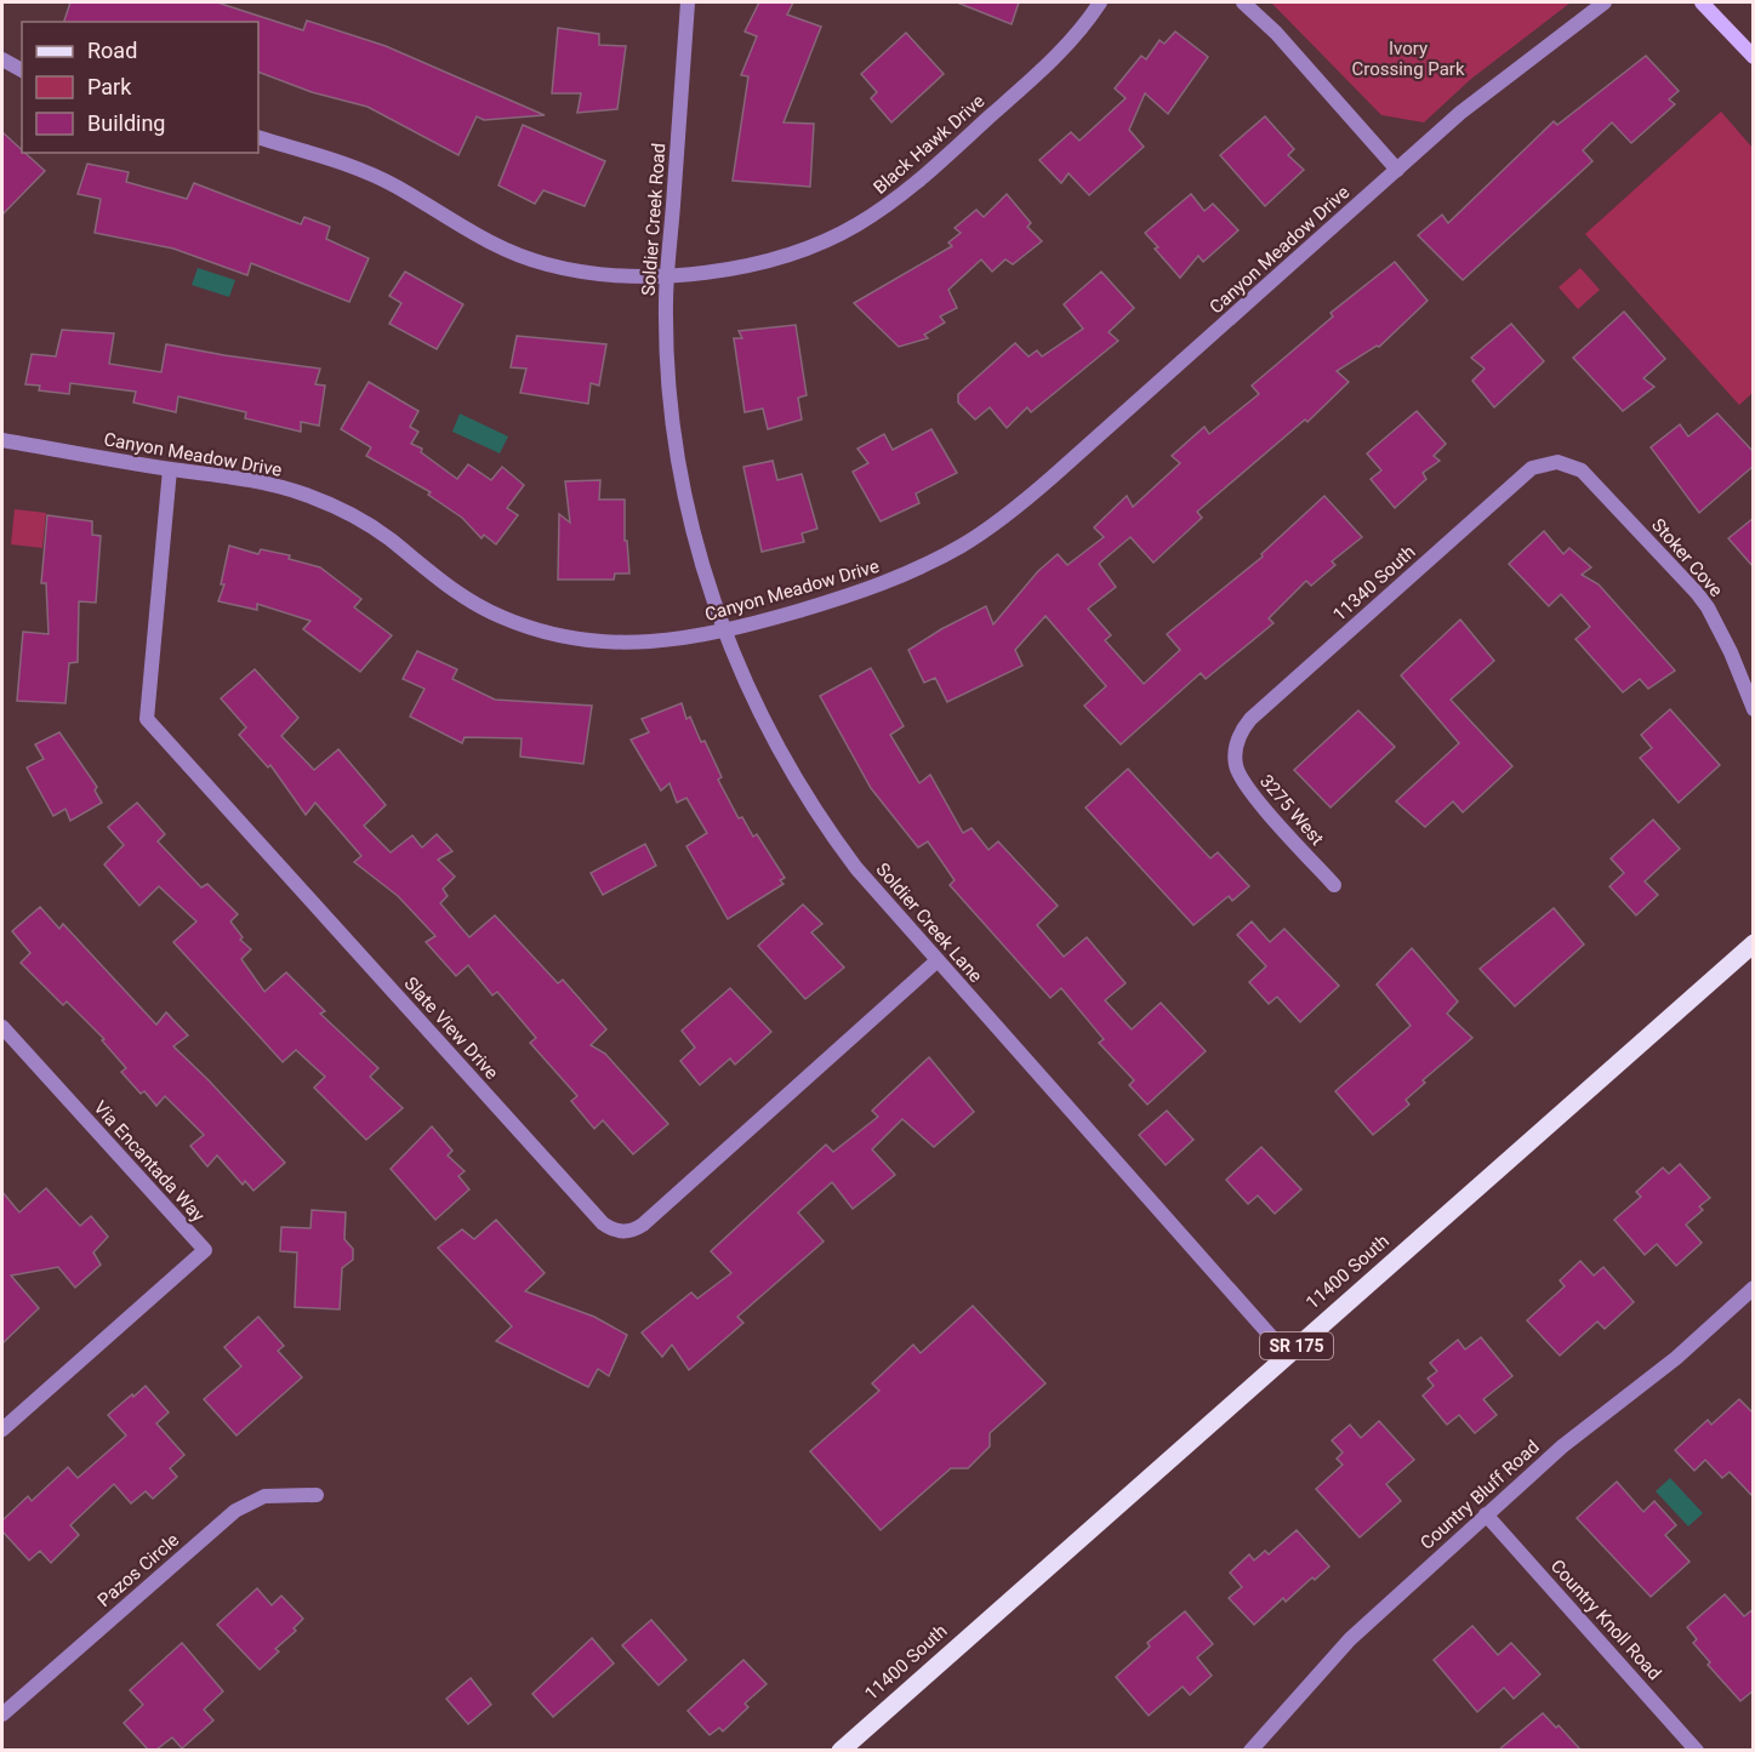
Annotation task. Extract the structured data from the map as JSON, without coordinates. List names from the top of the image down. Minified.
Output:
{"streets":{"main road":["11400 South","SR 175"],"street":["Black Hawk Drive","Soldier Creek Road","Canyon Meadow Drive","Stoker Cove","11340 South","3275 West","Soldier Creek Lane","Slate View Drive","Via Encantada Way","Country Bluff Road","Pazos Circle","Country Knoll Road"]},"crossings":[["Black Hawk Drive","Soldier Creek Road"],["Soldier Creek Road","Soldier Creek Lane"],["Canyon Meadow Drive","Soldier Creek Lane"],["Canyon Meadow Drive","Slate View Drive"],["Stoker Cove","11340 South"],["11340 South","3275 West"],["Soldier Creek Lane","Slate View Drive"],["Soldier Creek Lane","11400 South"],["Country Bluff Road","Country Knoll Road"]],"parks":["Ivory Crossing Park"],"legend":["Road","Park","Building"]}
